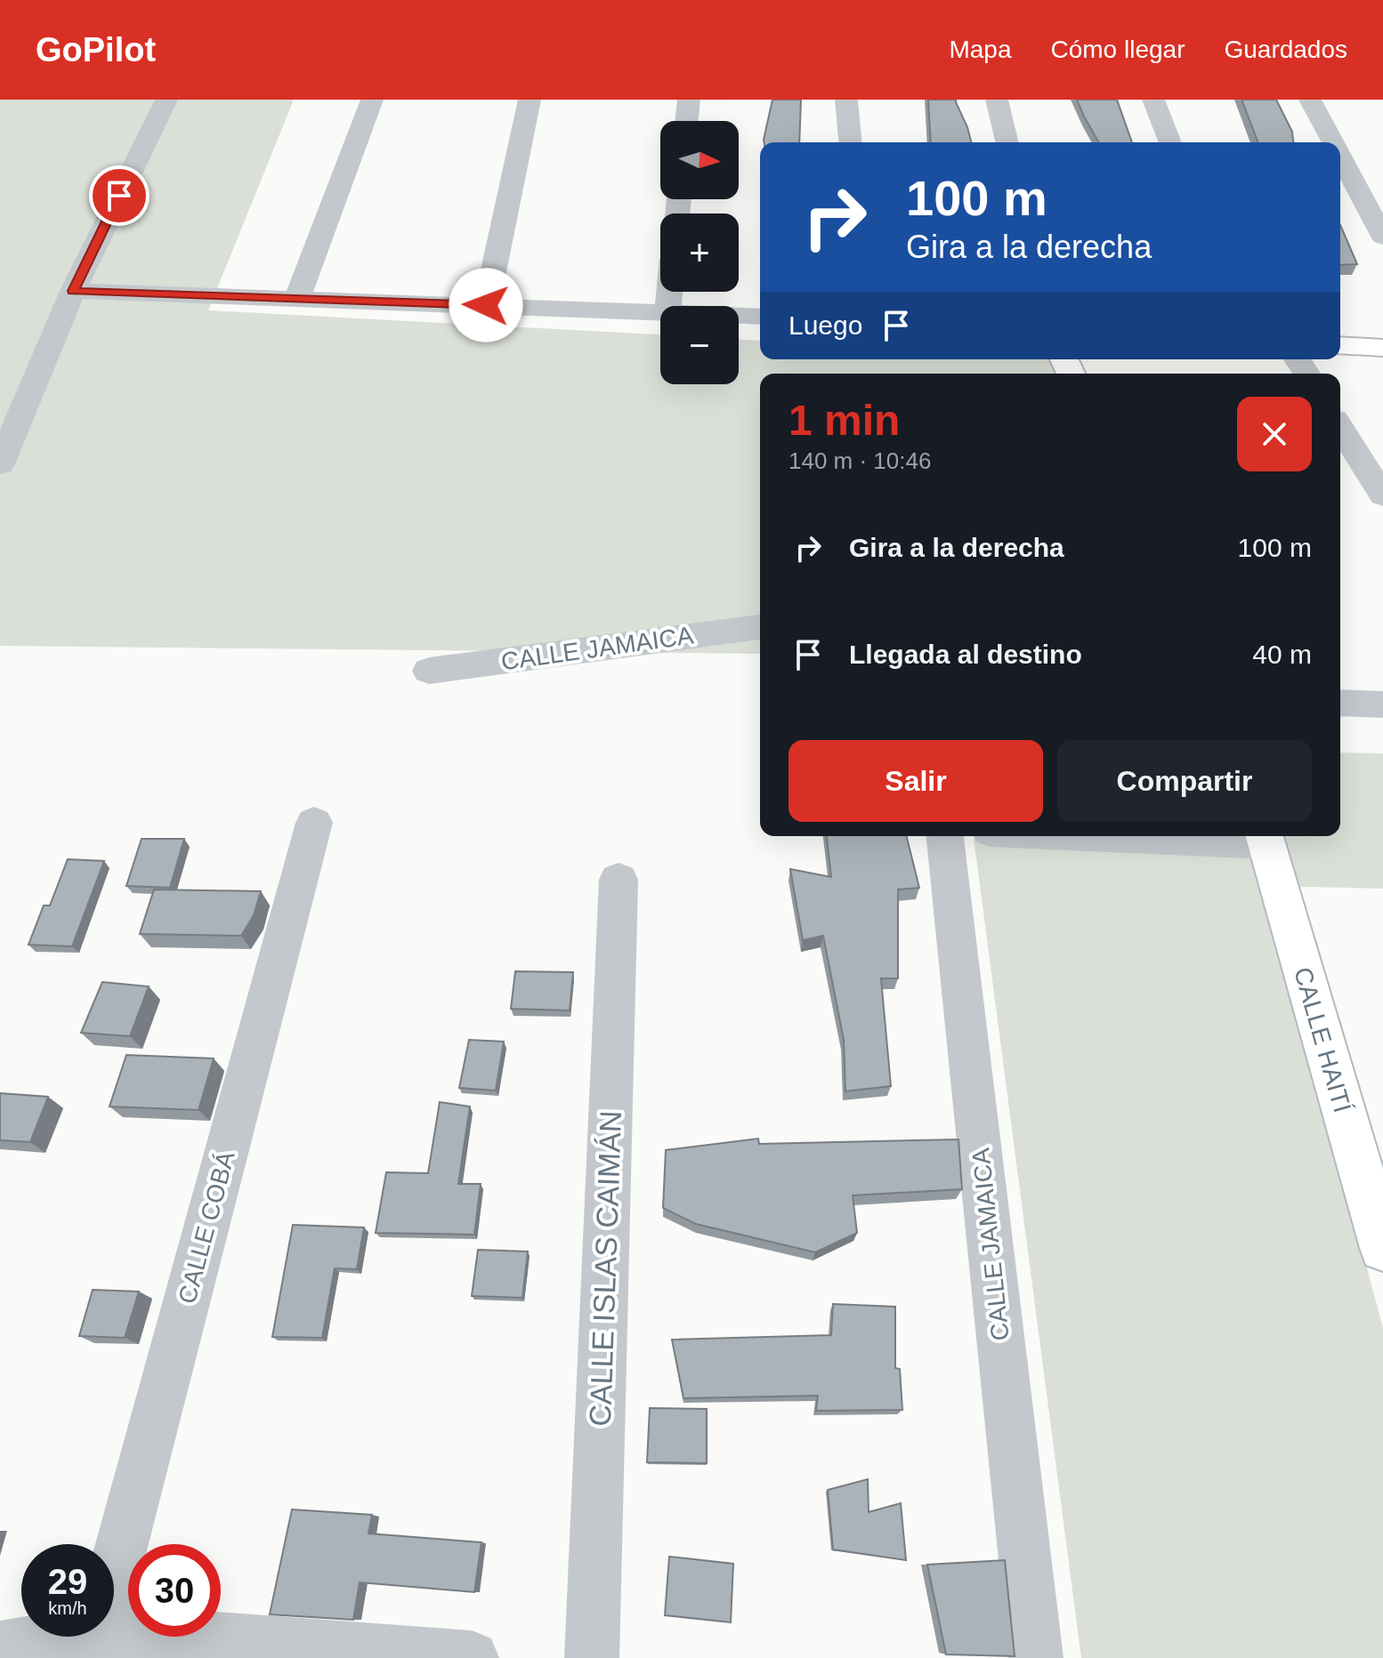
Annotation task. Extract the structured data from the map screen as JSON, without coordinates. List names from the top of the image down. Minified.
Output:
{"streets":{"street":["CALLE JAMAICA","CALLE HAITÍ","CALLE COBÁ","CALLE ISLAS CAIMÁN"]},"north":"right","page":{"header":"GoPilot","nav":["Mapa","Cómo llegar","Guardados"],"map_buttons":["+","−"],"turn":["100 m","Gira a la derecha"],"then":"Luego","heading":["1 min","140 m · 10:46"],"list":[{"name":"Gira a la derecha","value":"100 m"},{"name":"Llegada al destino","value":"40 m"}],"buttons":["Salir","Compartir"],"speed":"29 km/h","limit":"30"}}
